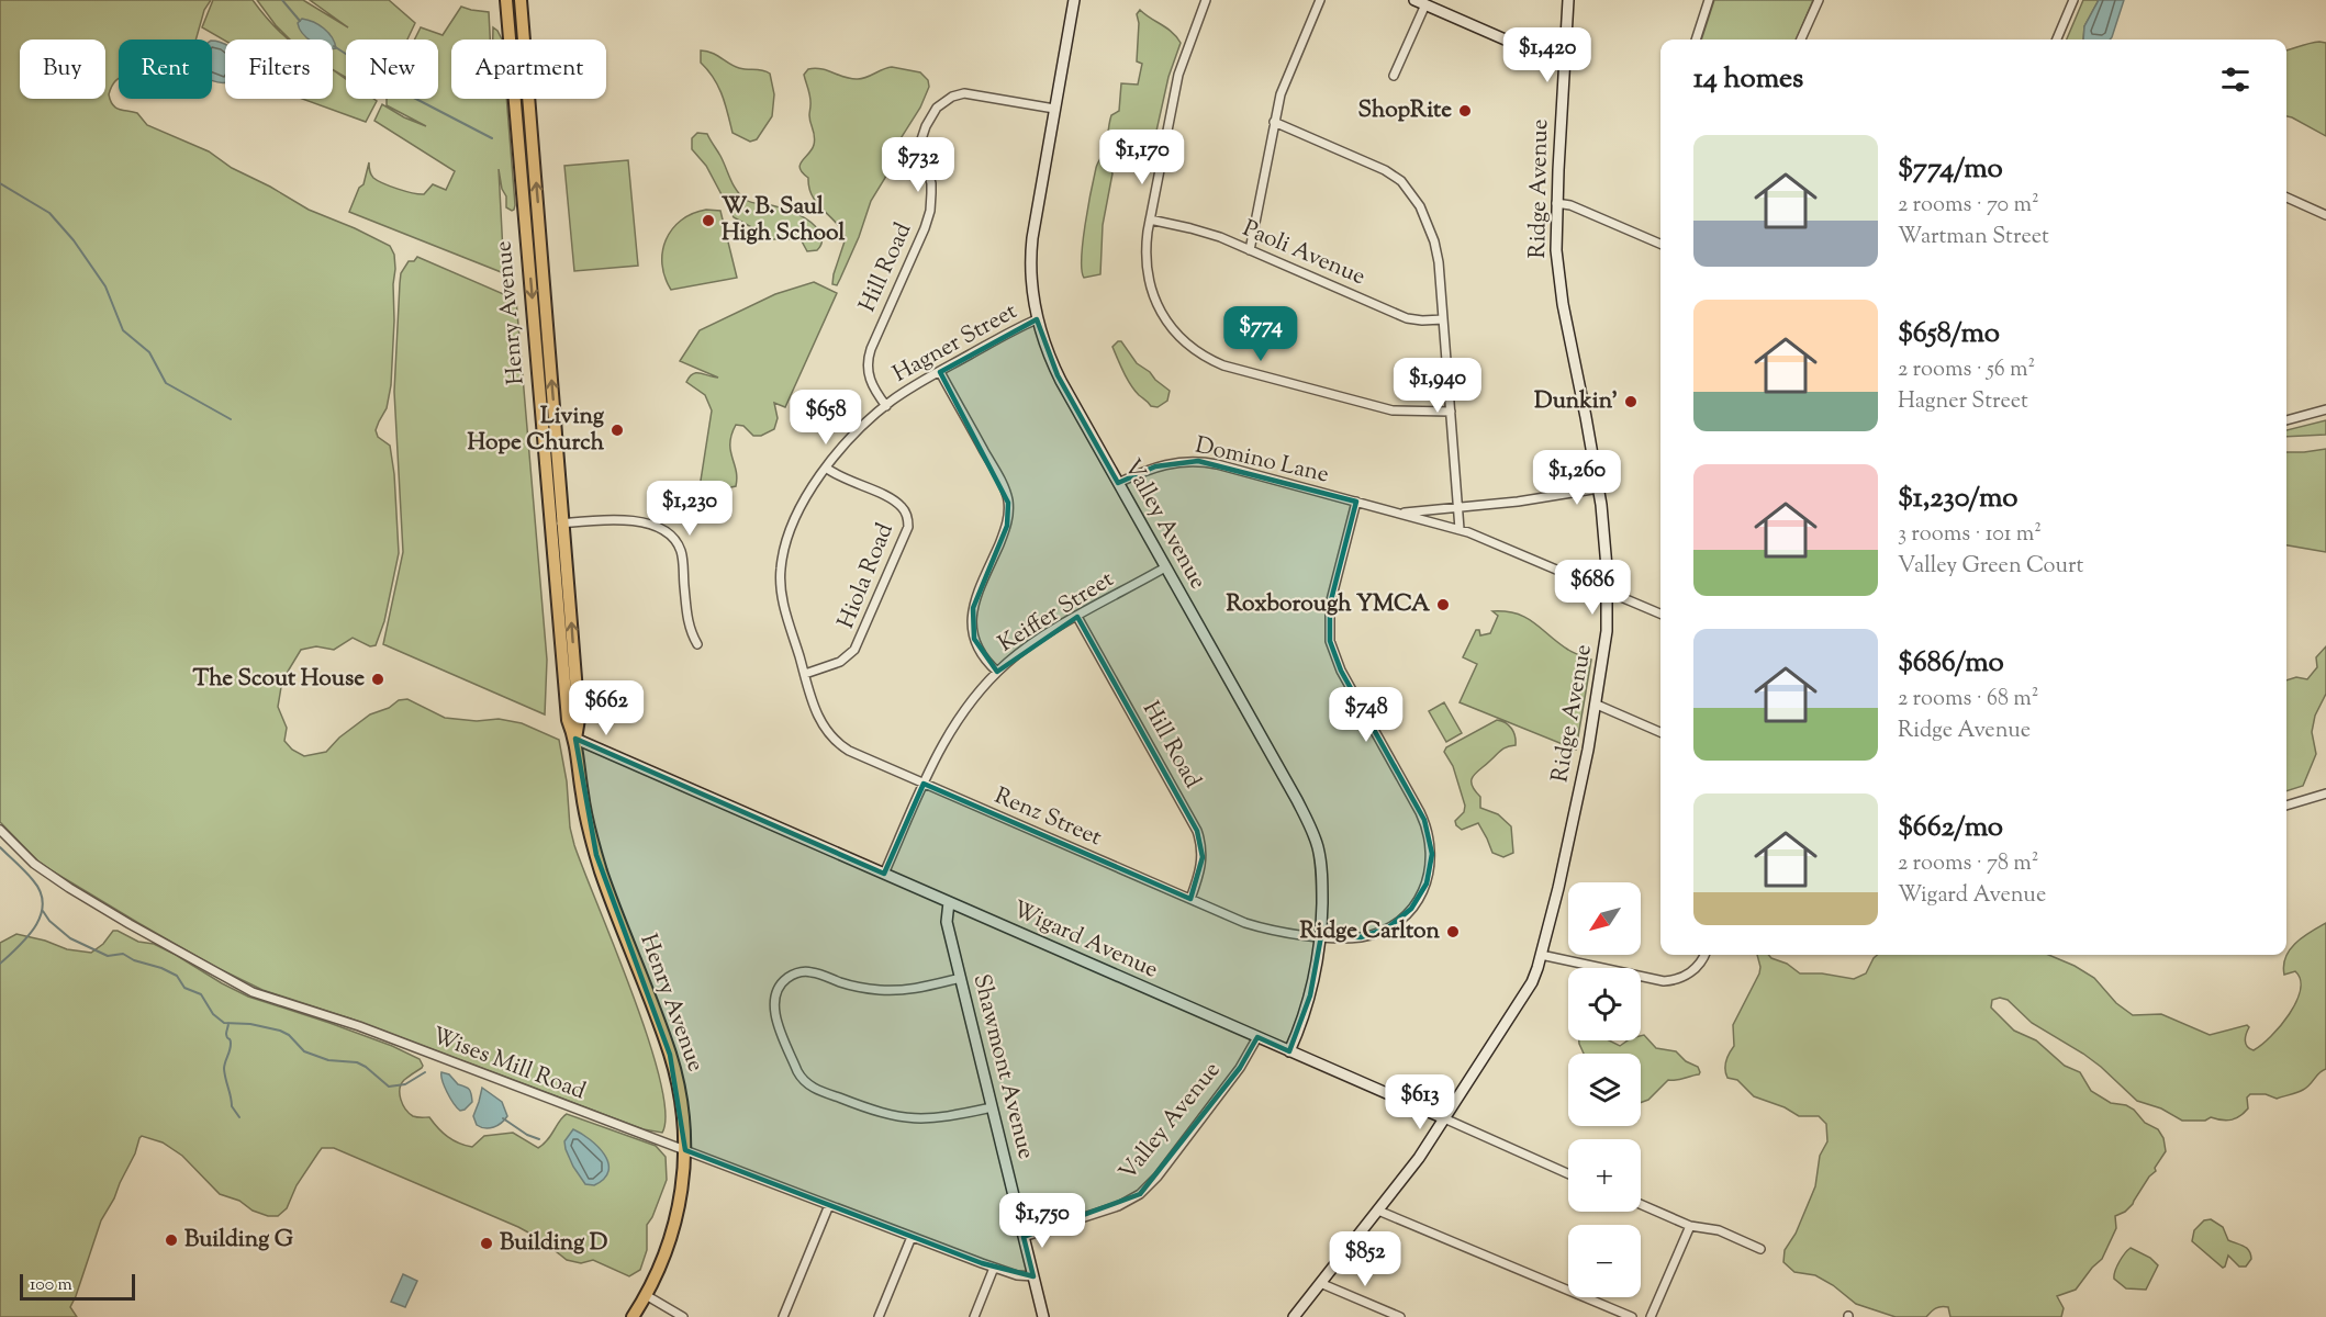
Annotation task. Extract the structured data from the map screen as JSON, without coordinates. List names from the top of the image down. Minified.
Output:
{"streets":{"main road":["Henry Avenue"],"street":["Ridge Avenue","Paoli Avenue","Hill Road","Hagner Street","Domino Lane","Valley Avenue","Hiola Road","Keiffer Street","Renz Street","Wigard Avenue","Wises Mill Road","Shawmont Avenue"]},"crossings":[["Ridge Avenue","Domino Lane"],["Ridge Avenue","Wigard Avenue"],["Hill Road","Hagner Street"],["Hill Road","Valley Avenue"],["Hill Road","Keiffer Street"],["Hill Road","Renz Street"],["Henry Avenue","Wigard Avenue"],["Henry Avenue","Wises Mill Road"],["Hagner Street","Valley Avenue"],["Hagner Street","Hiola Road"],["Hagner Street","Renz Street"],["Domino Lane","Valley Avenue"],["Domino Lane","Renz Street"],["Valley Avenue","Keiffer Street"],["Valley Avenue","Renz Street"],["Valley Avenue","Wigard Avenue"],["Valley Avenue","Shawmont Avenue"],["Hiola Road","Renz Street"],["Keiffer Street","Renz Street"],["Keiffer Street","Wigard Avenue"],["Wigard Avenue","Shawmont Avenue"],["Wises Mill Road","Shawmont Avenue"]],"places":["ShopRite","W. B. Saul High School","Dunkin'","Living Hope Church","Roxborough YMCA","The Scout House","Ridge Carlton","Building G","Building D"],"scale_bar":"100 m","north":"bottom left","page":{"price":["$1,420","$1,170","$732","$774","$1,940","$658","$1,260","$1,230","$686","$662","$748","$613","$1,750","$852"],"chip":["Buy","Rent","Filters","New","Apartment"],"heading":"14 homes","list":[{"name":"$774/mo","note":"2 rooms · 70 m² · Wartman Street"},{"name":"$658/mo","note":"2 rooms · 56 m² · Hagner Street"},{"name":"$1,230/mo","note":"3 rooms · 101 m² · Valley Green Court"},{"name":"$686/mo","note":"2 rooms · 68 m² · Ridge Avenue"},{"name":"$662/mo","note":"2 rooms · 78 m² · Wigard Avenue"}],"map_buttons":["+","−"],"scale":"100 m"}}
